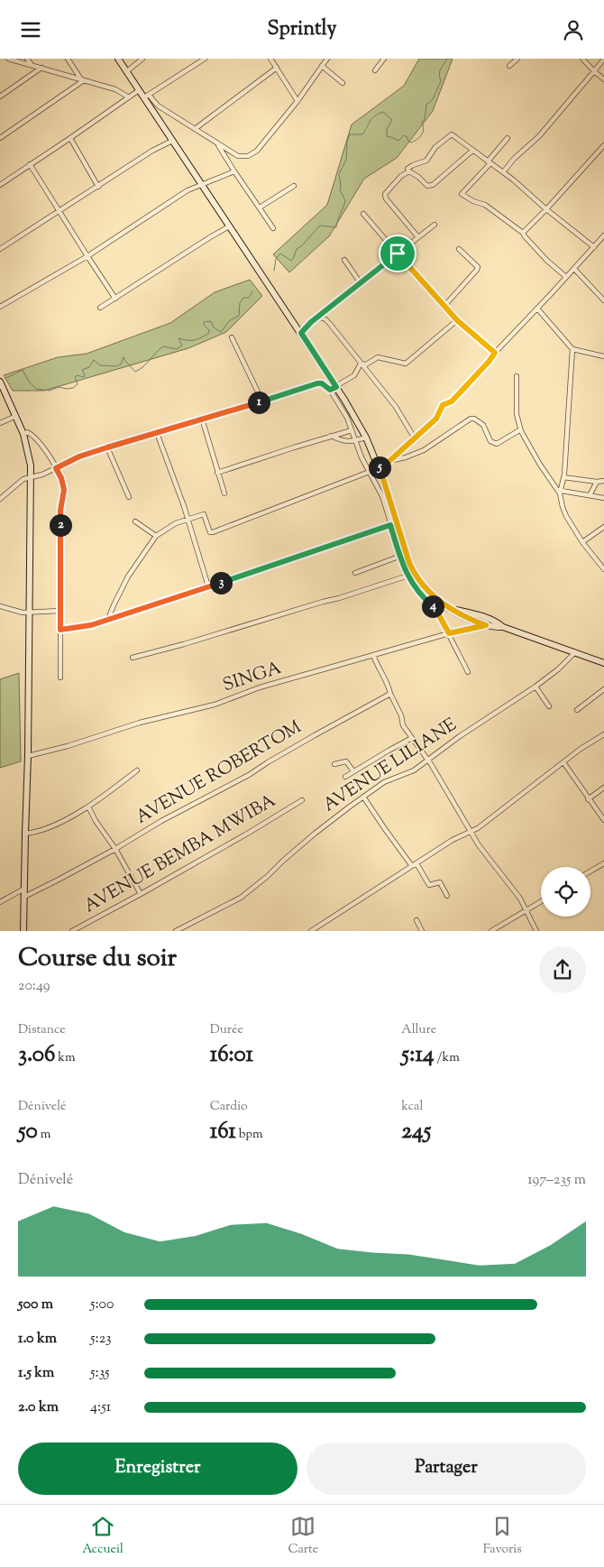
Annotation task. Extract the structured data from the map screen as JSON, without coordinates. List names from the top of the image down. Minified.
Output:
{"streets":{"street":["SINGA","AVENUE LILIANE","AVENUE ROBERTOM","AVENUE BEMBA MWIBA"]},"page":{"header":"Sprintly","pins":["1","5","2","3","4"],"heading":["Course du soir","20:49"],"stats":[["Distance","3.06 km"],["Durée","16:01"],["Allure","5:14 /km"],["Dénivelé","50 m"],["Cardio","161 bpm"],["kcal","245"]],"chart":["Dénivelé","197–235 m"],"list":[{"name":"500 m","note":"5:00"},{"name":"1.0 km","note":"5:23"},{"name":"1.5 km","note":"5:35"},{"name":"2.0 km","note":"4:51"}],"buttons":["Enregistrer","Partager"],"tabs":["Accueil","Carte","Favoris"]}}
